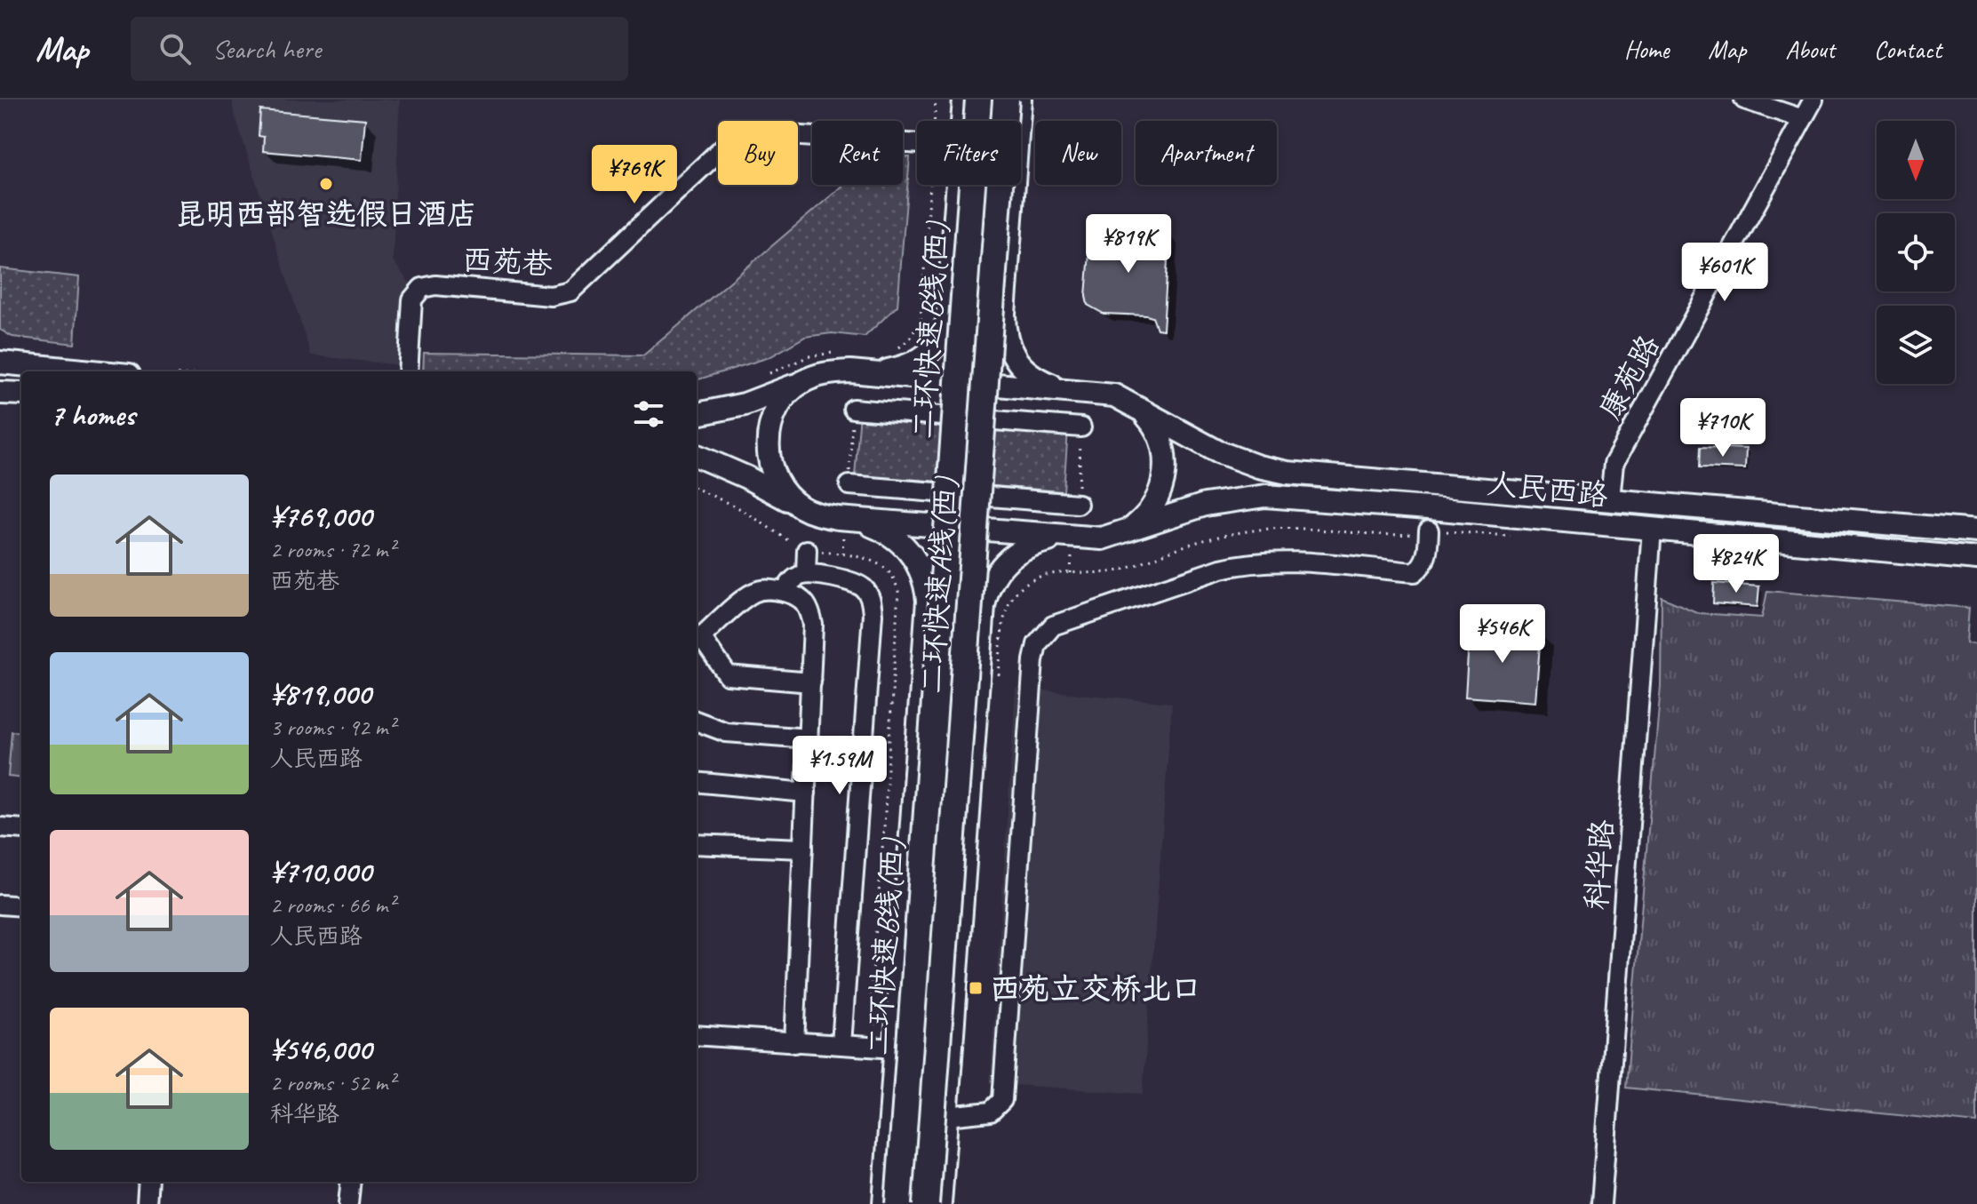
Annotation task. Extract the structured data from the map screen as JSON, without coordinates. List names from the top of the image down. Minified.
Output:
{"streets":{"highway":["二环快速B线(西)","二环快速A线(西)"],"main road":["人民西路"],"street":["西苑巷","康苑路","科华路"]},"crossings":[["康苑路","人民西路"],["人民西路","科华路"]],"places":{"other":["昆明西部智选假日酒店"],"transit":["西苑立交桥北口"]},"north":"bottom","page":{"header":"Map","search":"Search here","nav":["Home","Map","About","Contact"],"chip":["Buy","Rent","Filters","New","Apartment"],"price":["¥769K","¥819K","¥601K","¥710K","¥824K","¥546K","¥1.59M"],"heading":"7 homes","list":[{"name":"¥769,000","note":"2 rooms · 72 m² · 西苑巷"},{"name":"¥819,000","note":"3 rooms · 92 m² · 人民西路"},{"name":"¥710,000","note":"2 rooms · 66 m² · 人民西路"},{"name":"¥546,000","note":"2 rooms · 52 m² · 科华路"}]}}
